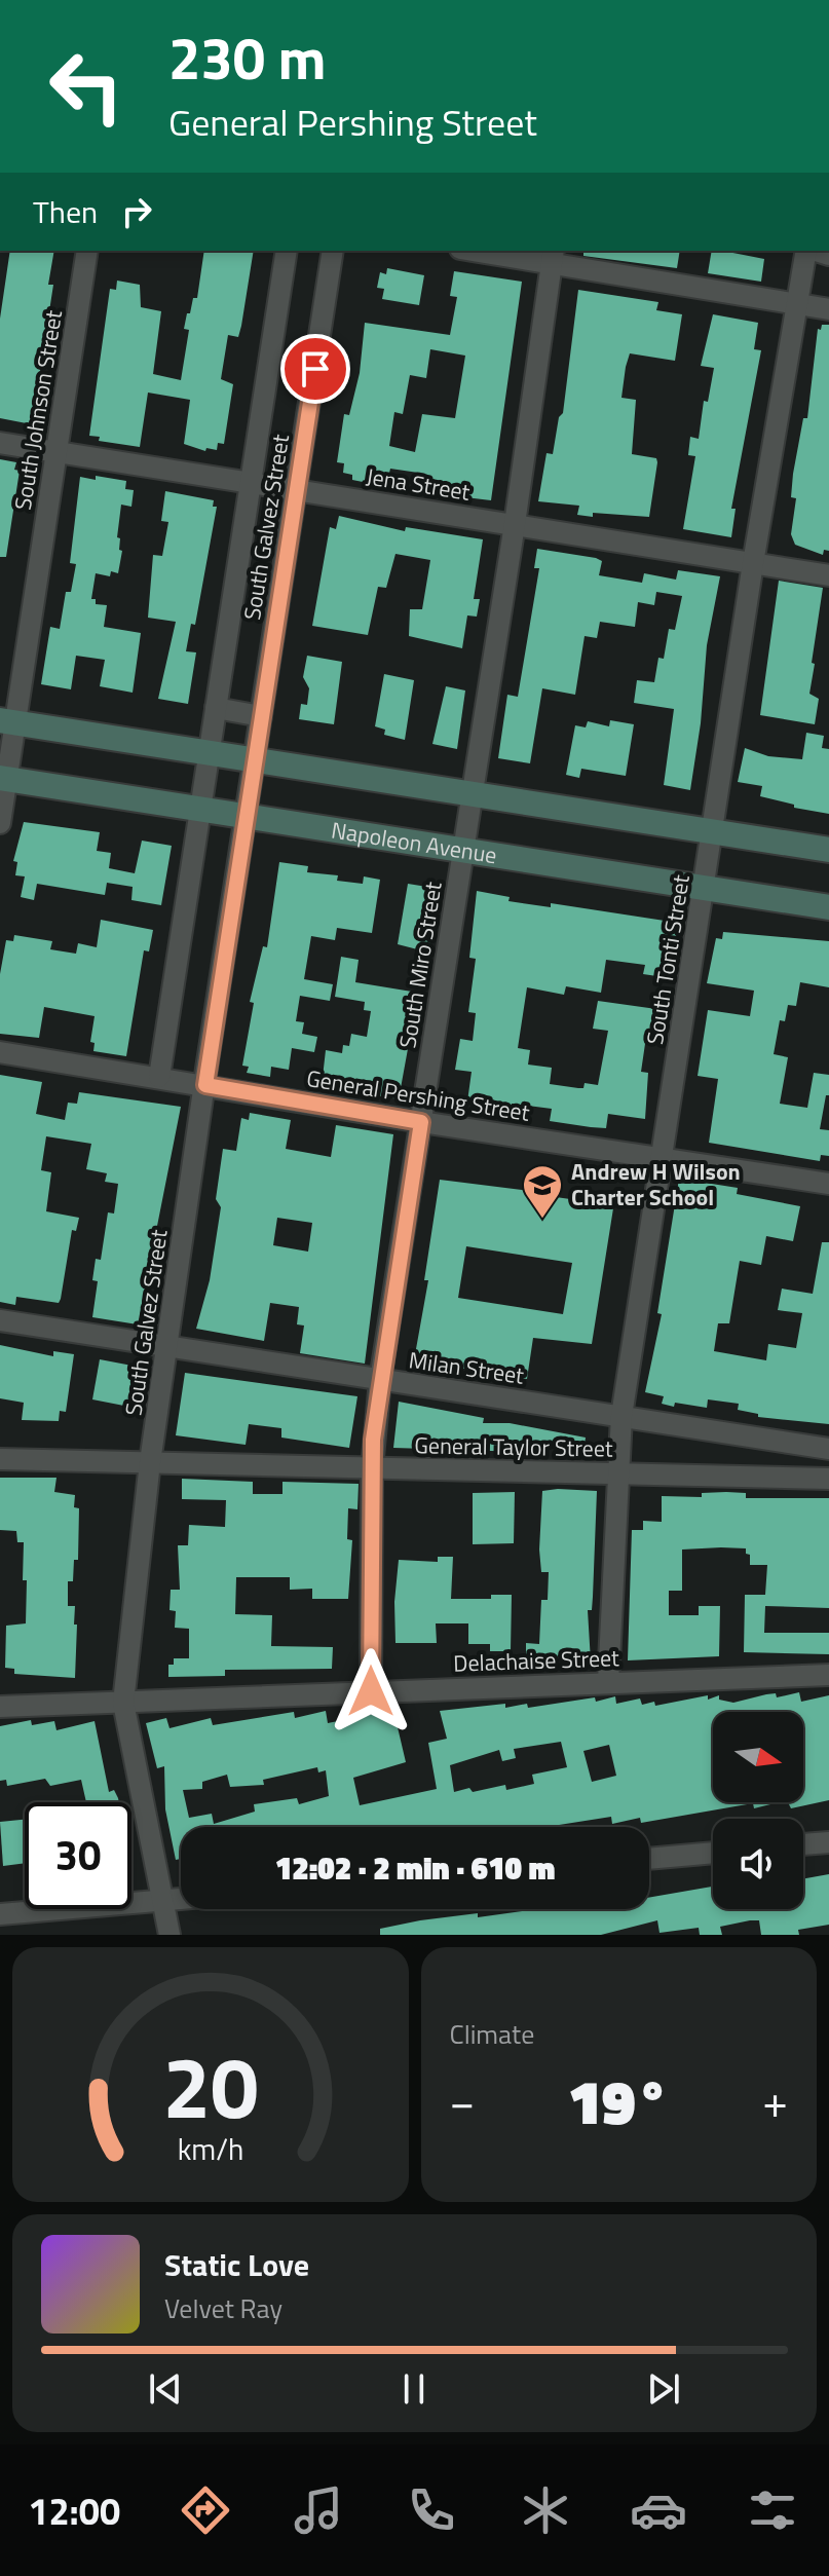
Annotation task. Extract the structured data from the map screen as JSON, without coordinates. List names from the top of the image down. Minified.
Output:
{"streets":{"main road":["Napoleon Avenue"],"street":["South Johnson Street","Jena Street","South Galvez Street","South Tonti Street","South Miro Street","General Pershing Street","Milan Street","General Taylor Street","Delachaise Street"]},"crossings":[["South Johnson Street","Jena Street"],["South Johnson Street","Napoleon Avenue"],["Jena Street","South Galvez Street"],["Jena Street","South Tonti Street"],["Jena Street","South Miro Street"],["South Galvez Street","Napoleon Avenue"],["South Galvez Street","General Pershing Street"],["South Galvez Street","Milan Street"],["South Galvez Street","General Taylor Street"],["South Galvez Street","Delachaise Street"],["Napoleon Avenue","South Tonti Street"],["Napoleon Avenue","South Miro Street"],["South Tonti Street","General Pershing Street"],["South Tonti Street","Milan Street"],["South Tonti Street","General Taylor Street"],["South Tonti Street","Delachaise Street"],["South Miro Street","General Pershing Street"],["South Miro Street","Milan Street"],["South Miro Street","General Taylor Street"],["South Miro Street","Delachaise Street"]],"places":{"school or university":["Andrew H Wilson Charter School"]},"north":"right","page":{"turn":["230 m","General Pershing Street"],"then":"Then","limit":"30","trip":"12:02 · 2 min · 610 m","tile":"Climate","heat":["−","19°","+"],"song":["Static Love","Velvet Ray"],"tabs":"12:00","gauge":["20","km/h"]}}
